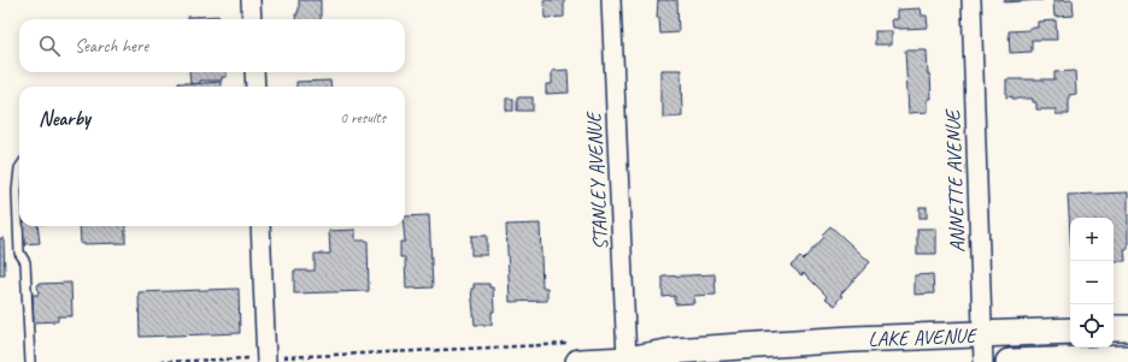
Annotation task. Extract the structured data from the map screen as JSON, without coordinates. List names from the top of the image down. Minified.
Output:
{"streets":{"main road":["LAKE AVENUE"],"street":["STANLEY AVENUE","ANNETTE AVENUE"]},"crossings":[["STANLEY AVENUE","LAKE AVENUE"],["ANNETTE AVENUE","LAKE AVENUE"]],"page":{"search":"Search here","heading":["Nearby","0 results"],"map_buttons":["+","−"]}}
